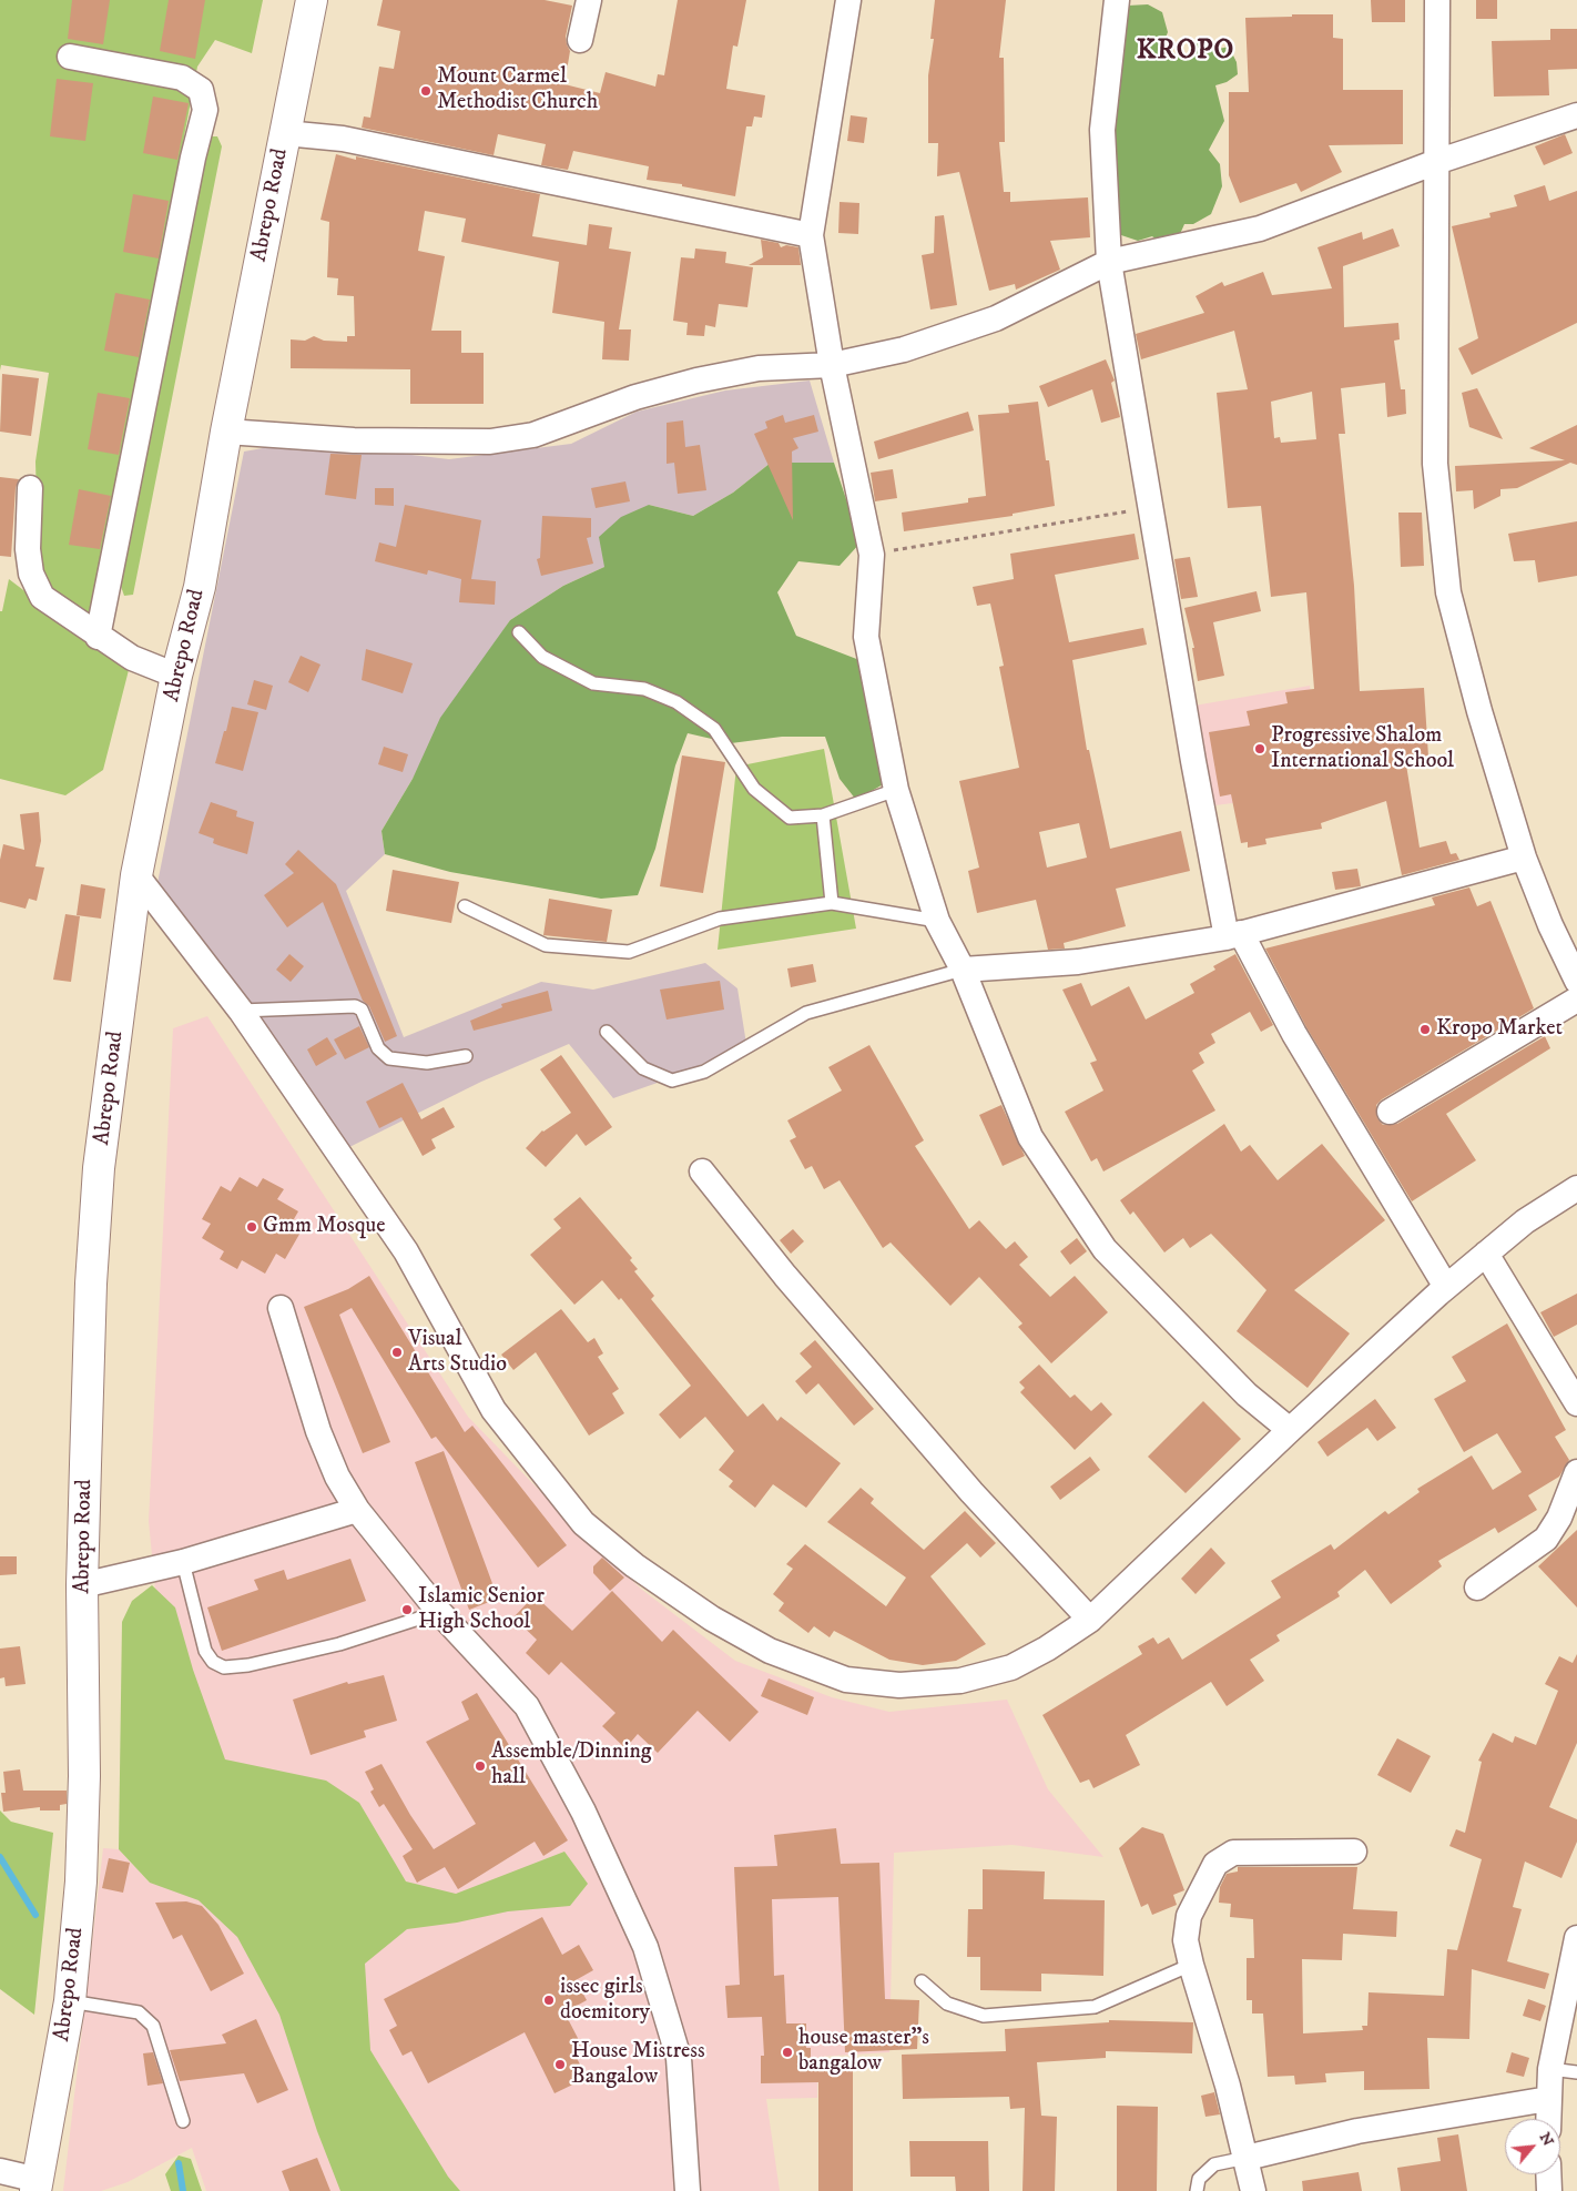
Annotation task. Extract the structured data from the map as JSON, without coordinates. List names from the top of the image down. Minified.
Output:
{"streets":{"main road":["Abrepo Road"]},"districts":["KROPO"],"places":["Mount Carmel Methodist Church","Progressive Shalom International School","Kropo Market","Gmm Mosque","Visual Arts Studio","Islamic Senior High School","Assemble/Dinning hall","issec girls doemitory","house master\"s bangalow","House Mistress Bangalow"],"north":"top right"}
